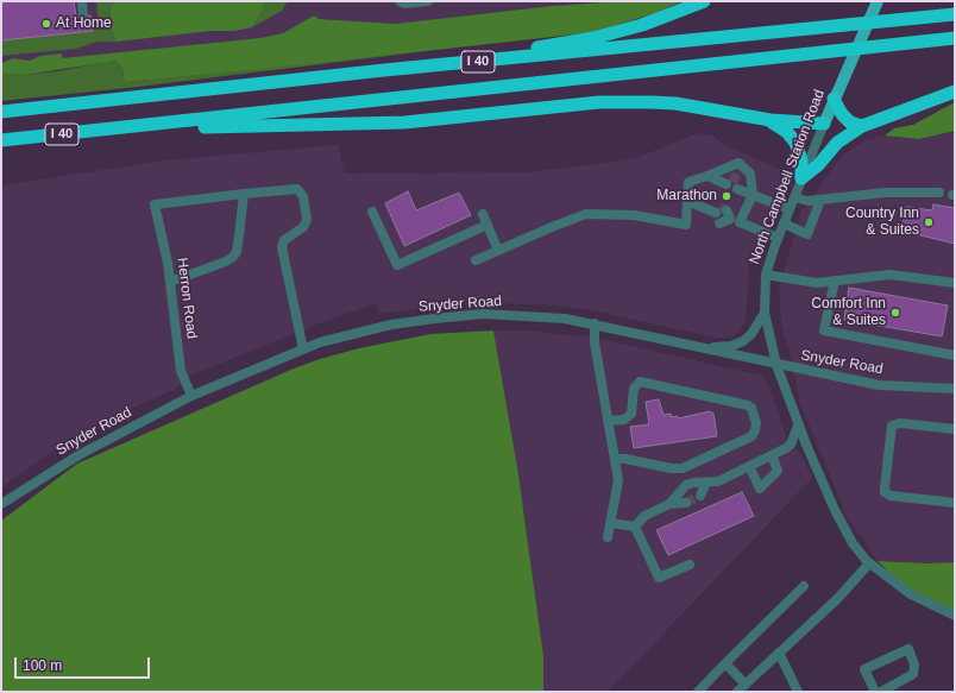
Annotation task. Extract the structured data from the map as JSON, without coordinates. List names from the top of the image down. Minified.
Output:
{"streets":{"highway":["I 40"],"main road":["North Campbell Station Road"],"street":["Herron Road","Snyder Road"]},"crossings":[["North Campbell Station Road","Snyder Road"],["Herron Road","Snyder Road"]],"places":["At Home","Marathon","Country Inn & Suites","Comfort Inn & Suites"],"scale_bar":"100 m"}
